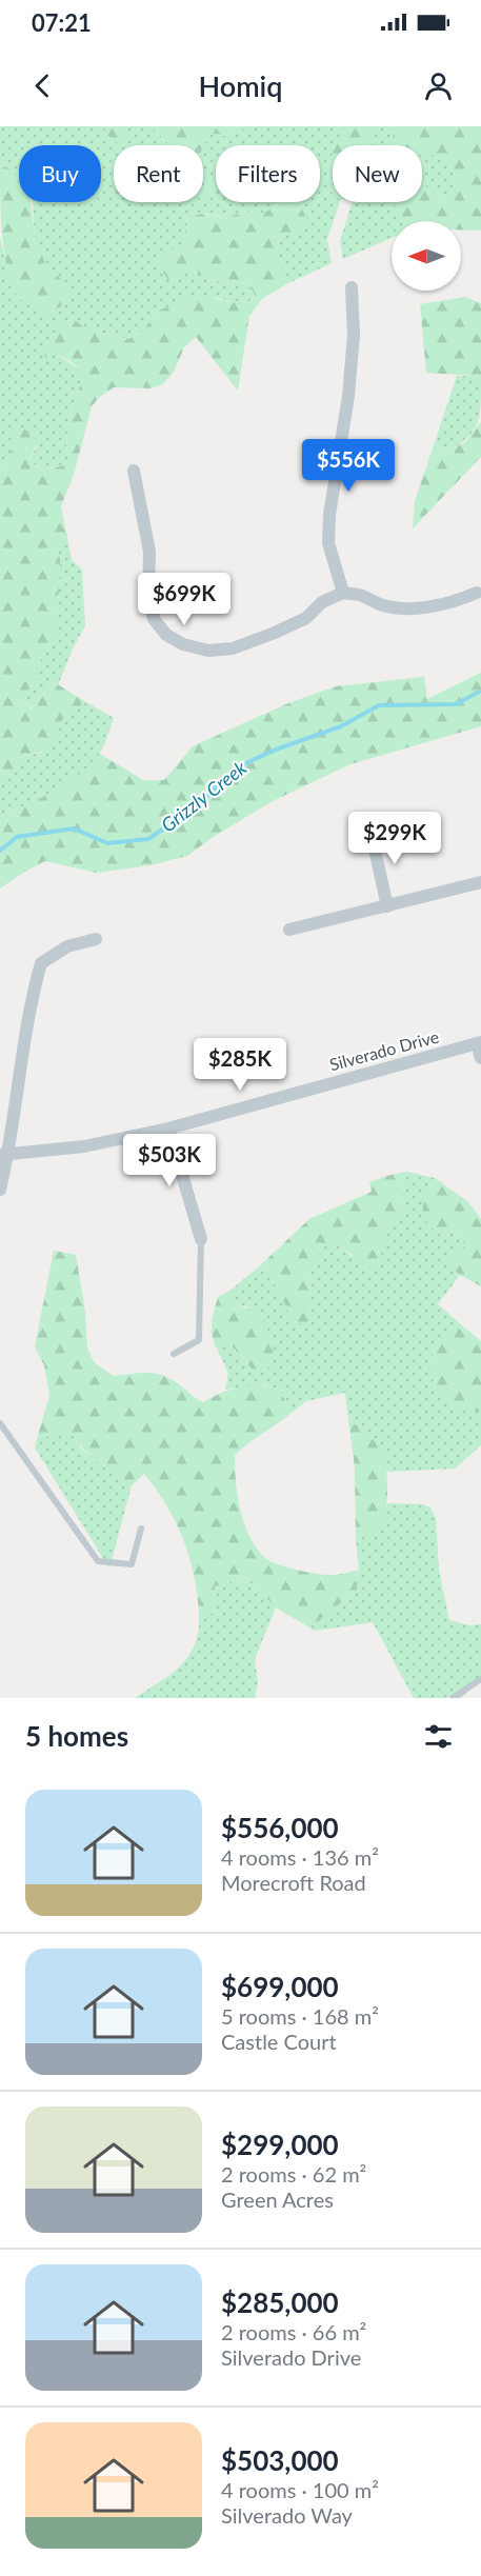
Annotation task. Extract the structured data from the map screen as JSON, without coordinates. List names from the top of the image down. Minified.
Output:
{"streets":{"street":["Silverado Drive"]},"water":["Grizzly Creek"],"north":"left","page":{"status":"07:21","header":"Homiq","chip":["Buy","Rent","Filters","New"],"price":["$556K","$699K","$299K","$285K","$503K"],"heading":"5 homes","list":[{"name":"$556,000","note":"4 rooms · 136 m² · Morecroft Road"},{"name":"$699,000","note":"5 rooms · 168 m² · Castle Court"},{"name":"$299,000","note":"2 rooms · 62 m² · Green Acres"},{"name":"$285,000","note":"2 rooms · 66 m² · Silverado Drive"},{"name":"$503,000","note":"4 rooms · 100 m² · Silverado Way"}]}}
